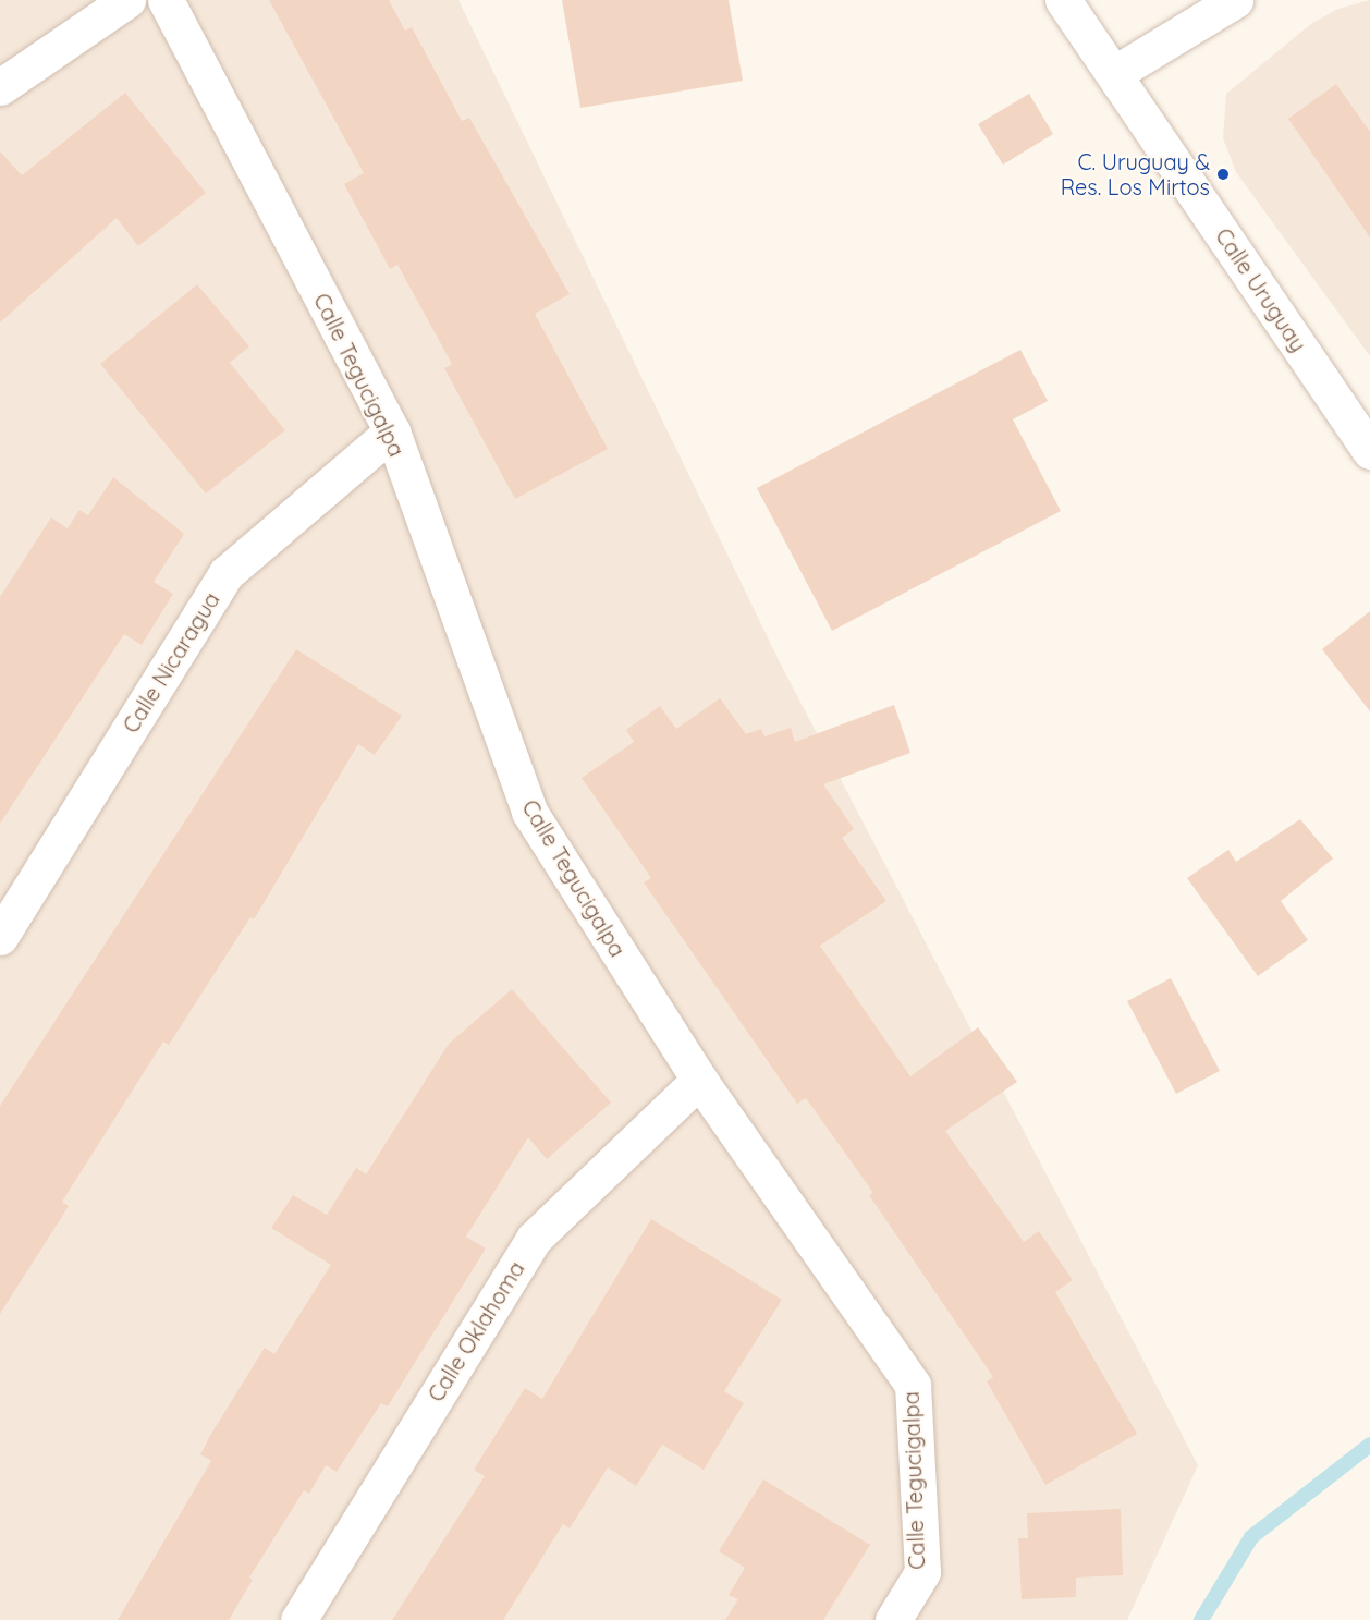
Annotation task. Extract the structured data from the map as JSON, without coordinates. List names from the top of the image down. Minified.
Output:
{"streets":{"street":["Calle Uruguay","Calle Tegucigalpa","Calle Nicaragua","Calle Oklahoma"]},"crossings":[["Calle Tegucigalpa","Calle Nicaragua"],["Calle Tegucigalpa","Calle Oklahoma"]],"places":["C. Uruguay & Res. Los Mirtos"]}
